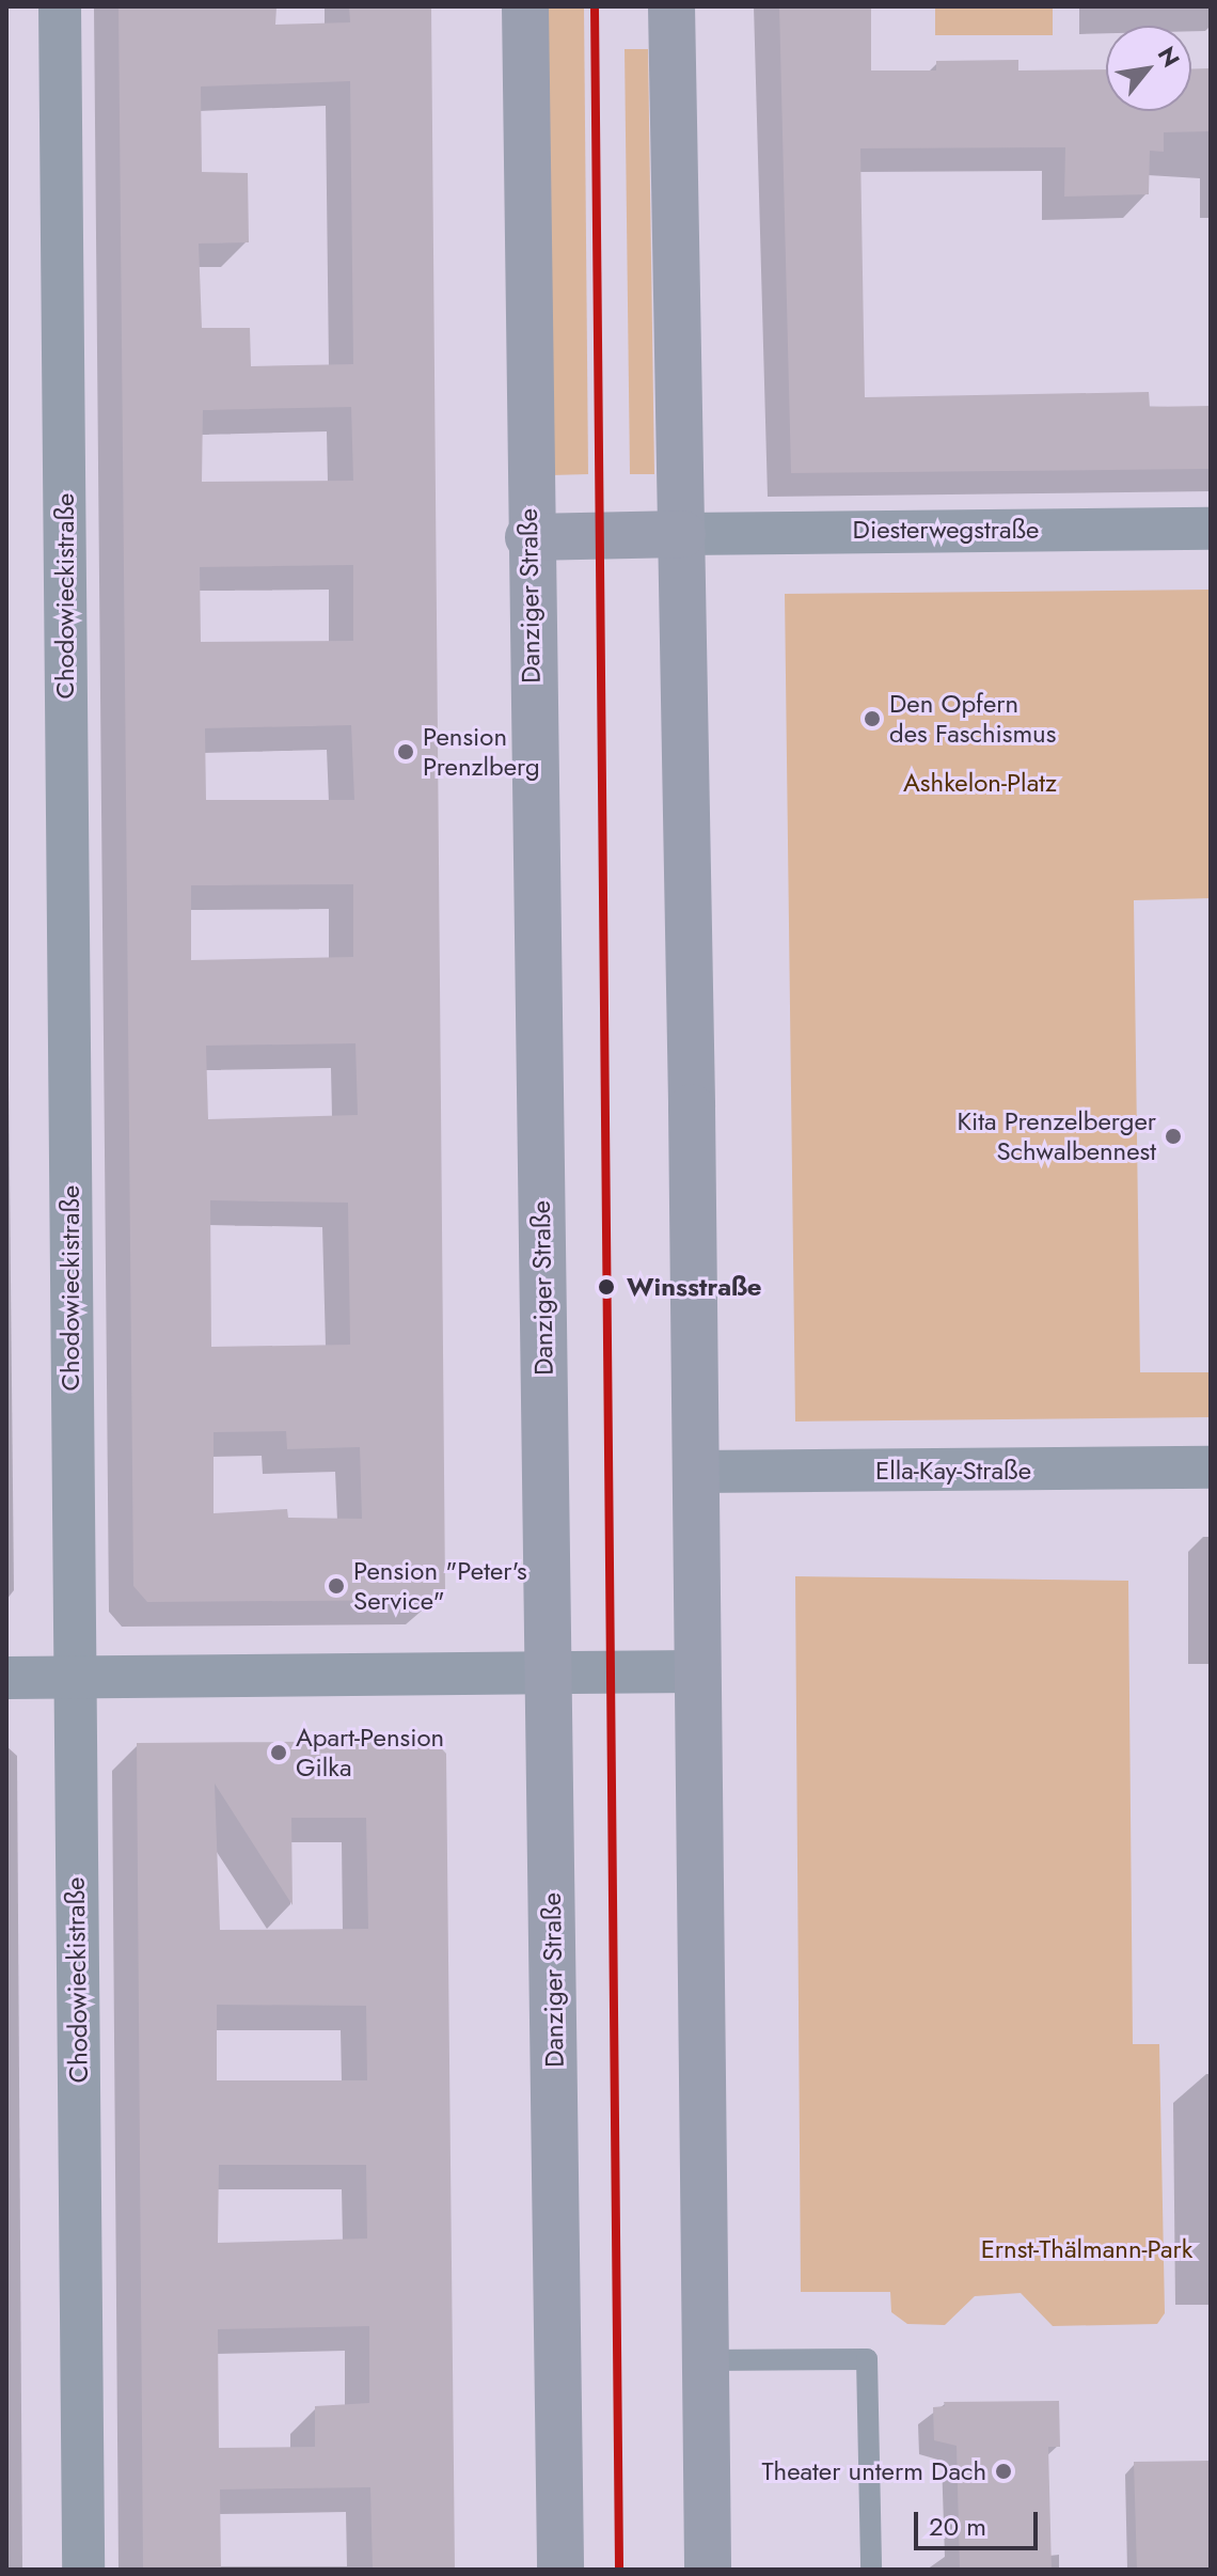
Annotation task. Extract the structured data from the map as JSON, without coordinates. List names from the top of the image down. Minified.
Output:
{"streets":{"main road":["Danziger Straße"],"street":["Diesterwegstraße","Chodowieckistraße","Ella-Kay-Straße"]},"parks":["Ashkelon-Platz","Ernst-Thälmann-Park"],"places":["Den Opfern des Faschismus","Pension Prenzlberg","Kita Prenzelberger Schwalbennest","Winsstraße","Pension \"Peter's Service\"","Apart-Pension Gilka","Theater unterm Dach"],"scale_bar":"20 m","north":"top right"}
